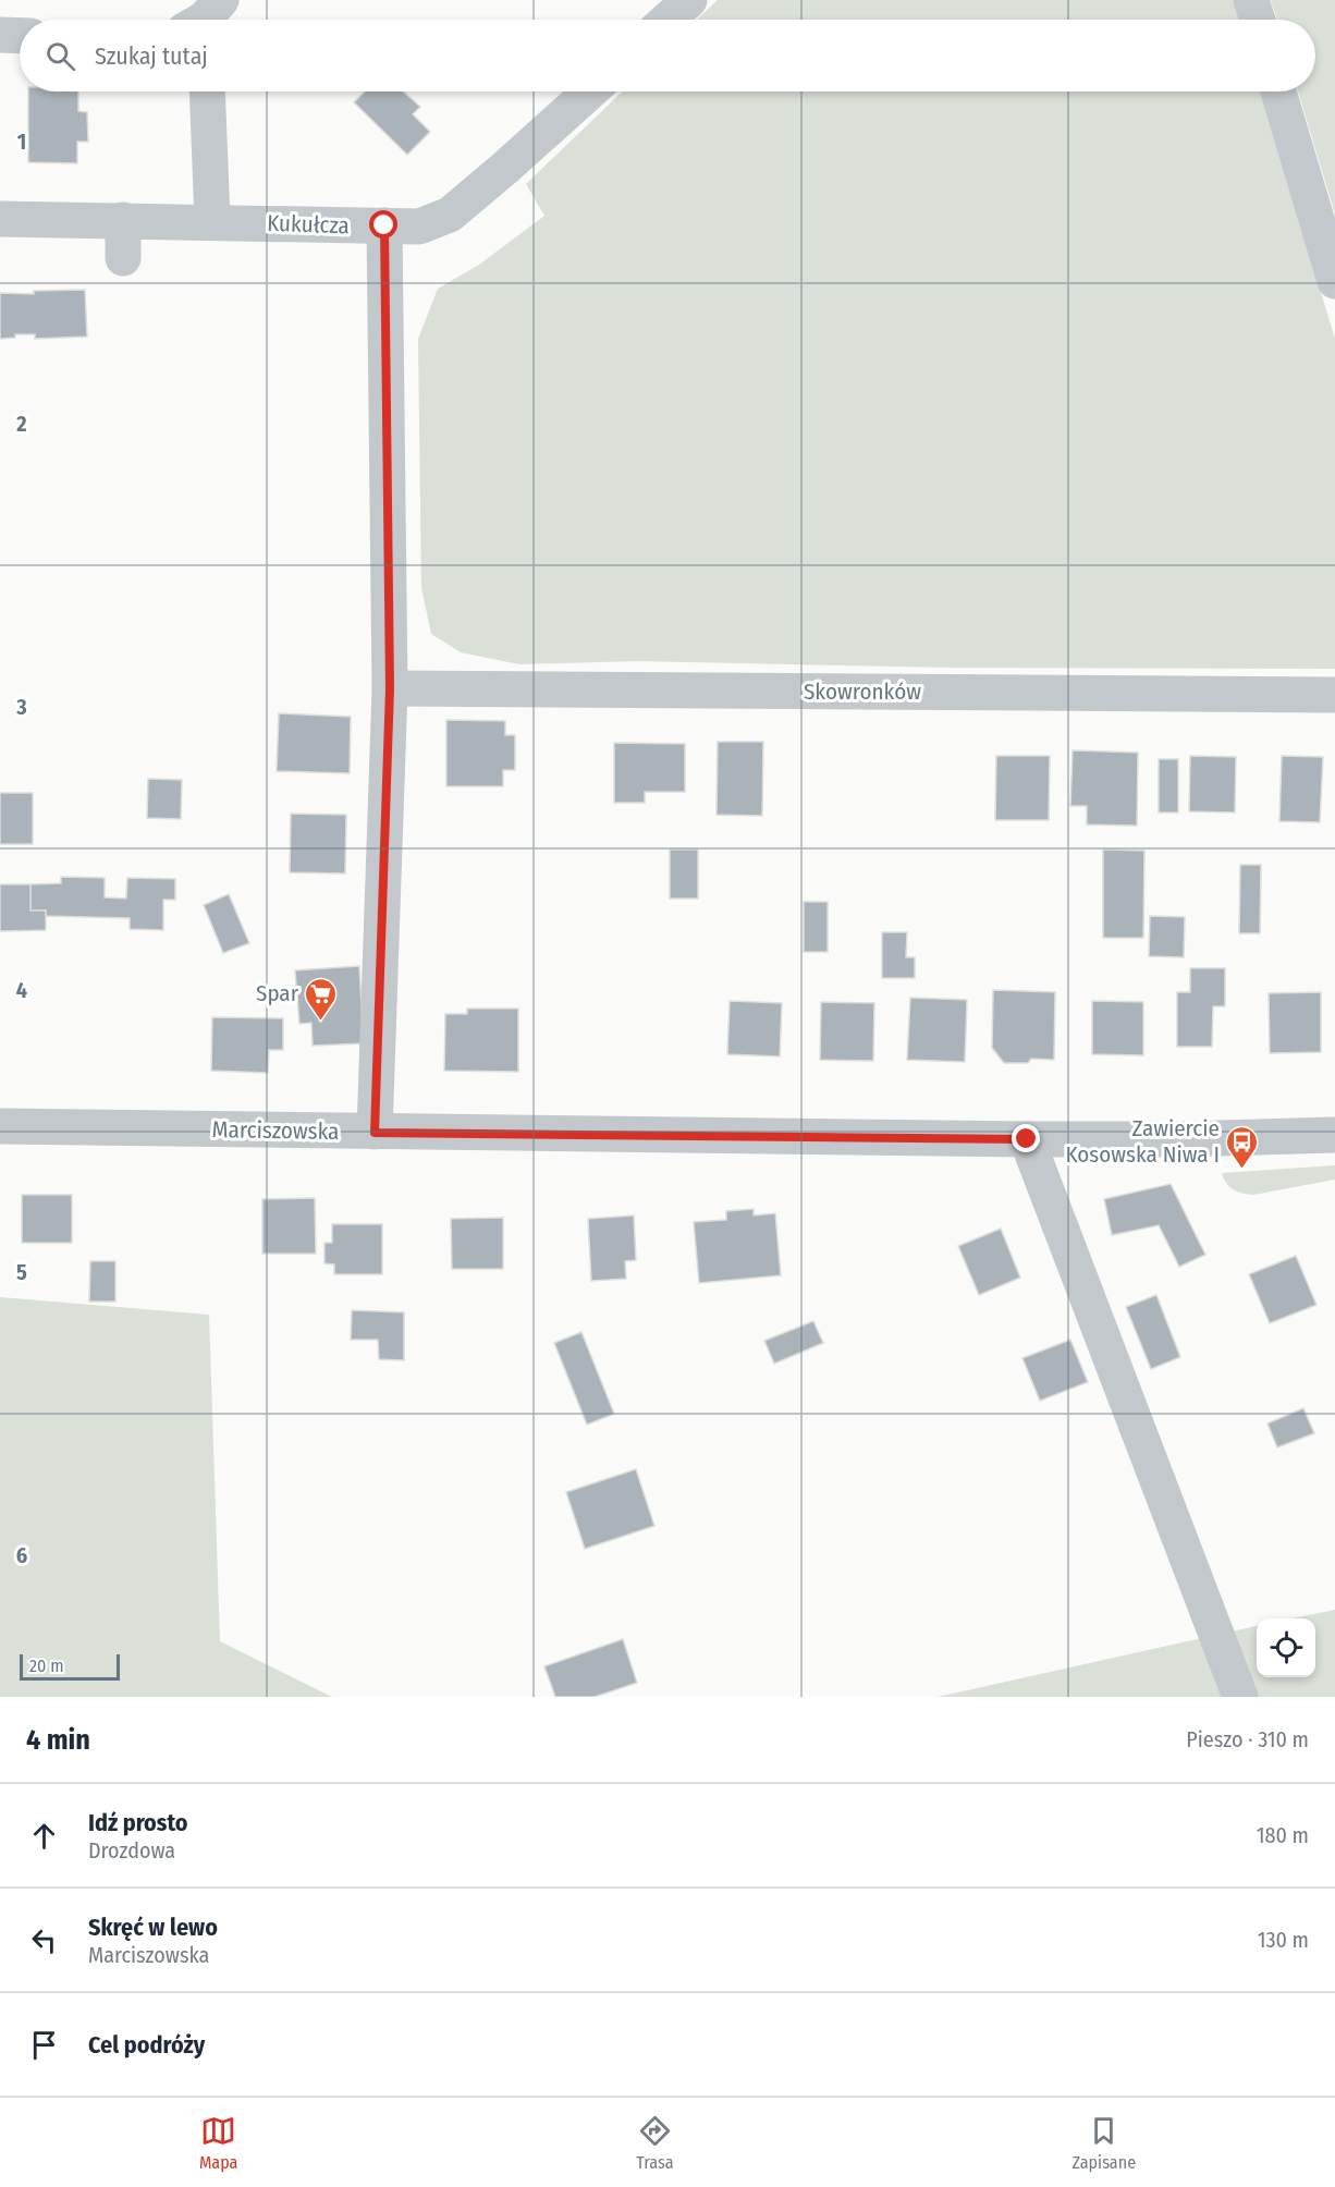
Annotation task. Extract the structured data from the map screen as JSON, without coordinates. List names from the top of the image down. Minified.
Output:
{"streets":{"street":["Kukułcza","Skowronków","Marciszowska"]},"places":{"supermarket":["Spar"],"bus stop":["Zawiercie Kosowska Niwa I"]},"scale_bar":"20 m","page":{"search":"Szukaj tutaj","scale":"20 m","heading":["4 min","Pieszo · 310 m"],"list":[["Idź prosto","Drozdowa","180 m"],["Skręć w lewo","Marciszowska","130 m"],"Cel podróży"],"nav":["Mapa","Trasa","Zapisane"]},"grid":{"rows":["1","2","3","4","5","6"]}}
